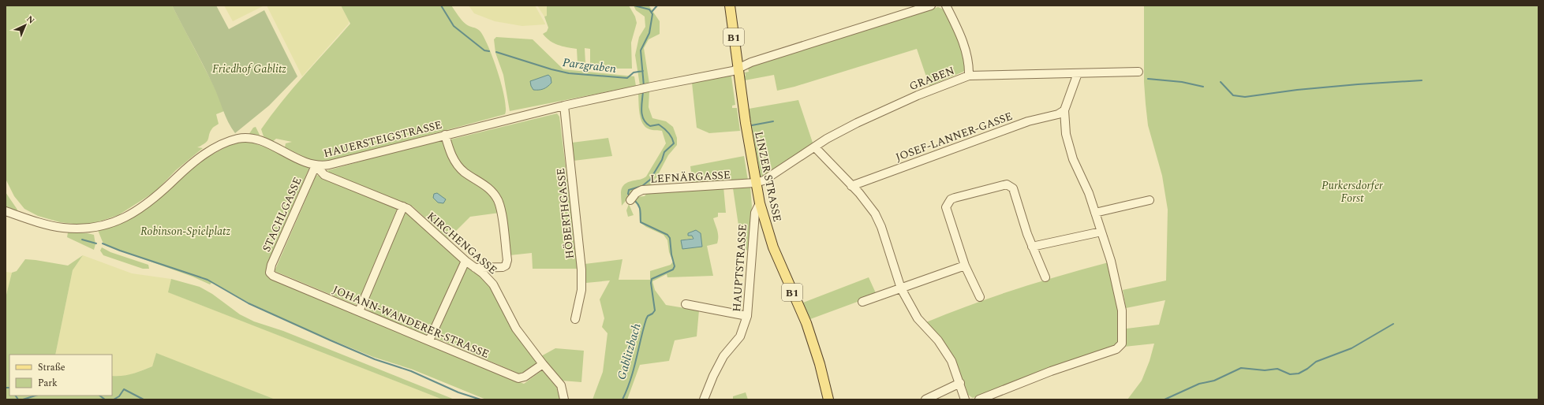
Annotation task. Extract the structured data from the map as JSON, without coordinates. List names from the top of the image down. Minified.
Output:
{"streets":{"main road":["B1","LINZER STRASSE"],"street":["GRABEN","JOSEF-LANNER-GASSE","HAUERSTEIGSTRASSE","LEFNÄRGASSE","HÖBERTHGASSE","STACHLGASSE","KIRCHENGASSE","HAUPTSTRASSE","JOHANN-WANDERER-STRASSE"]},"crossings":[["GRABEN","LEFNÄRGASSE"],["GRABEN","LINZER STRASSE"],["HAUERSTEIGSTRASSE","LINZER STRASSE"],["HAUERSTEIGSTRASSE","HÖBERTHGASSE"],["HAUERSTEIGSTRASSE","STACHLGASSE"],["HAUERSTEIGSTRASSE","KIRCHENGASSE"],["LEFNÄRGASSE","LINZER STRASSE"],["LINZER STRASSE","HAUPTSTRASSE"],["STACHLGASSE","KIRCHENGASSE"],["STACHLGASSE","JOHANN-WANDERER-STRASSE"],["KIRCHENGASSE","JOHANN-WANDERER-STRASSE"]],"water":["Parzgraben","Gablitzbach"],"parks":["Friedhof Gablitz","Purkersdorfer Forst","Robinson-Spielplatz"],"legend":["Straße","Park"],"north":"top right"}
